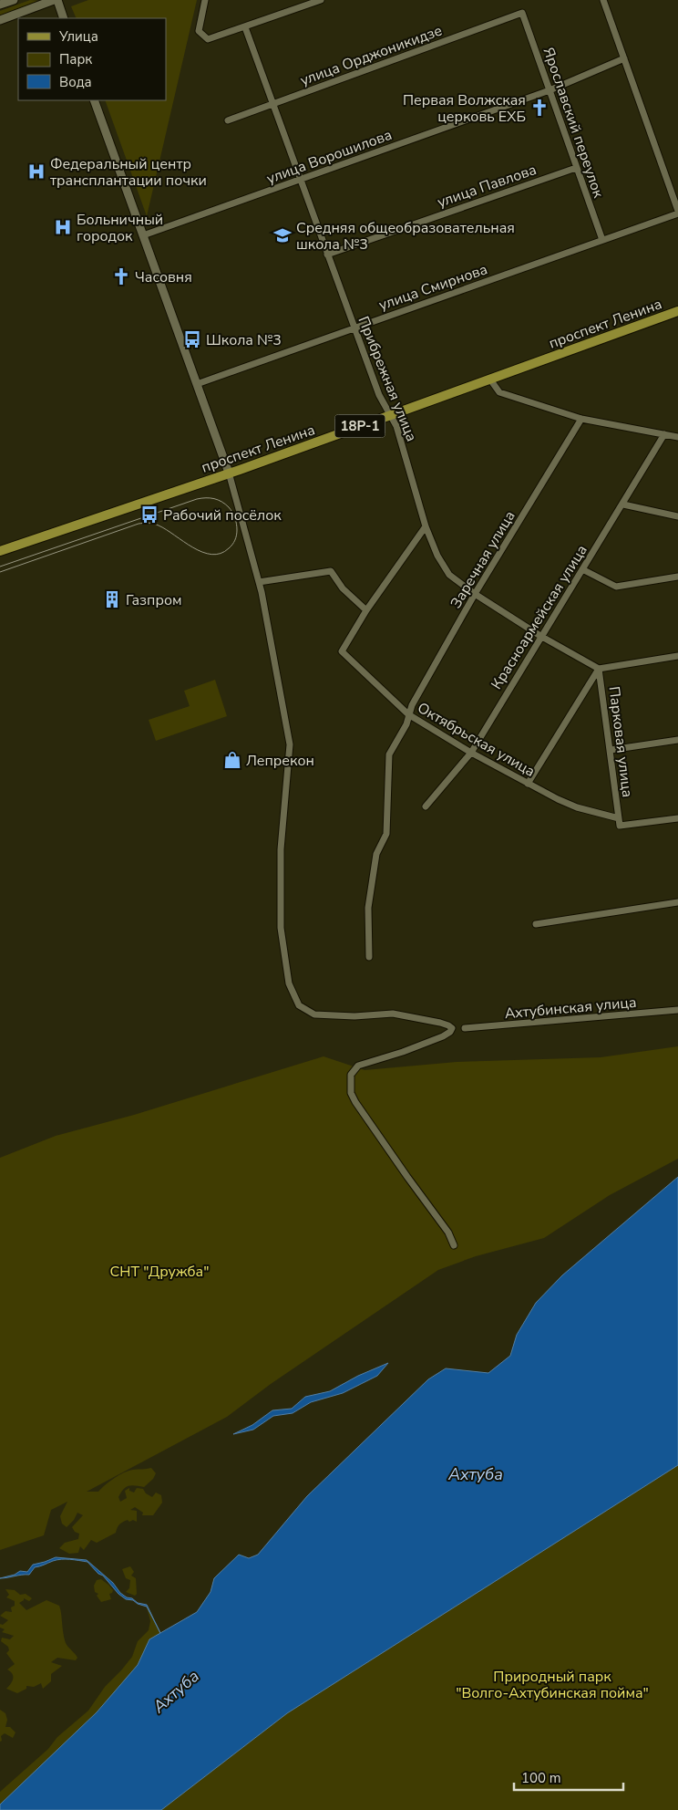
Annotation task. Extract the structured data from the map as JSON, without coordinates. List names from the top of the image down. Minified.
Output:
{"streets":{"main road":["проспект Ленина","18Р-1"],"street":["улица Орджоникидзе","Ярославский переулок","улица Ворошилова","улица Павлова","улица Смирнова","Прибрежная улица","Заречная улица","Красноармейская улица","Октябрьская улица","Парковая улица","Ахтубинская улица"]},"crossings":[["улица Орджоникидзе","Ярославский переулок"],["улица Орджоникидзе","Прибрежная улица"],["Ярославский переулок","улица Ворошилова"],["Ярославский переулок","улица Павлова"],["Ярославский переулок","улица Смирнова"],["улица Ворошилова","Прибрежная улица"],["улица Павлова","Прибрежная улица"],["улица Смирнова","Прибрежная улица"],["проспект Ленина","Прибрежная улица"],["Прибрежная улица","Заречная улица"],["Прибрежная улица","Красноармейская улица"],["Прибрежная улица","Октябрьская улица"],["Прибрежная улица","Парковая улица"],["Заречная улица","Октябрьская улица"],["Красноармейская улица","Октябрьская улица"],["Октябрьская улица","Парковая улица"]],"water":["Ахтуба"],"parks":["СНТ \"Дружба\"","Природный парк \"Волго-Ахтубинская пойма\""],"places":{"church":["Первая Волжская церковь ЕХБ","Часовня"],"hospital":["Федеральный центр трансплантации почки","Больничный городок"],"school or university":["Средняя общеобразовательная школа №3"],"bus stop":["Школа №3","Рабочий посёлок"],"building":["Газпром"],"shop":["Лепрекон"]},"legend":["Улица","Парк","Вода"],"scale_bar":"100 m"}
